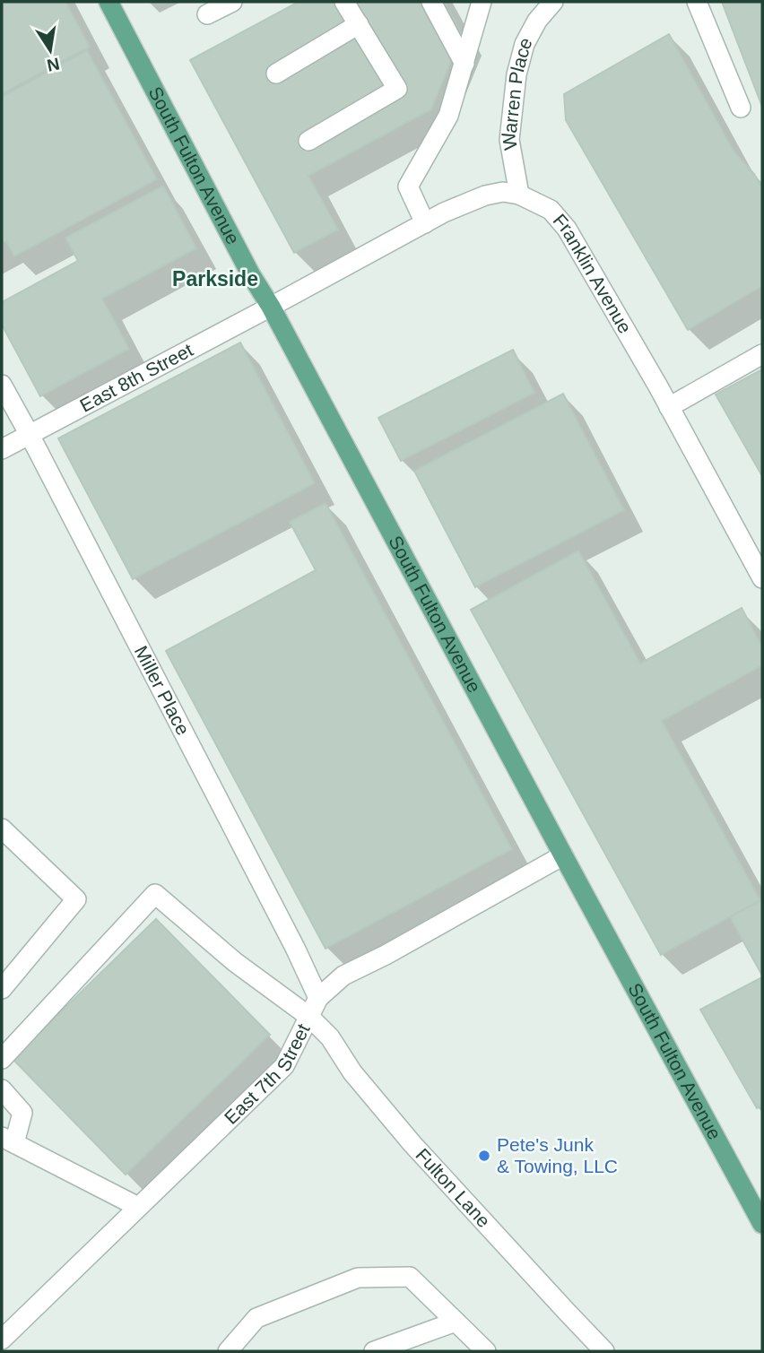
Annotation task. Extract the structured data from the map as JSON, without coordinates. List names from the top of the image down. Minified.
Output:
{"streets":{"main road":["South Fulton Avenue"],"street":["Warren Place","Franklin Avenue","East 8th Street","Miller Place","East 7th Street","Fulton Lane"]},"crossings":[["Warren Place","Franklin Avenue"],["South Fulton Avenue","Franklin Avenue"],["South Fulton Avenue","East 8th Street"],["South Fulton Avenue","East 7th Street"],["Franklin Avenue","East 8th Street"],["East 8th Street","Miller Place"],["Miller Place","East 7th Street"],["East 7th Street","Fulton Lane"]],"districts":["Parkside"],"places":["Pete's Junk & Towing, LLC"],"north":"bottom"}
